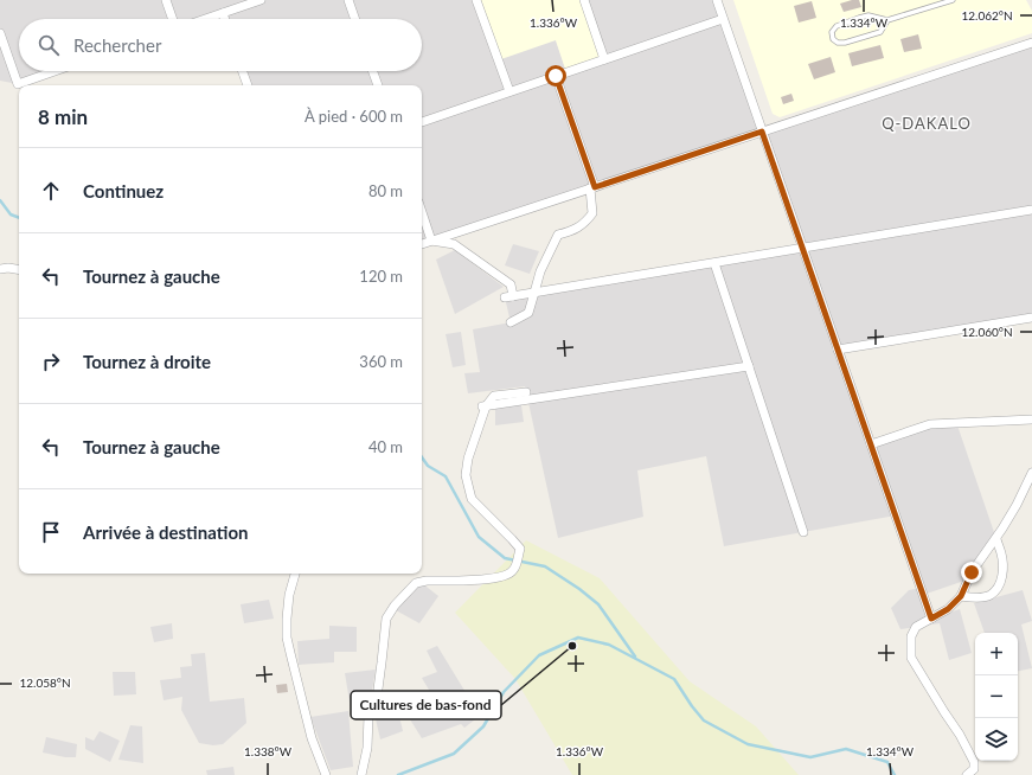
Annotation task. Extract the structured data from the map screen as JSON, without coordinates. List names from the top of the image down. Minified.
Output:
{"districts":["Q-DAKALO"],"places":["Cultures de bas-fond"],"page":{"search":"Rechercher","heading":["8 min","À pied · 600 m"],"list":[["Continuez","80 m"],["Tournez à gauche","120 m"],["Tournez à droite","360 m"],["Tournez à gauche","40 m"],"Arrivée à destination"],"map_buttons":["+","−"]},"coordinates":["12.062°N","1.336°W","1.334°W","12.060°N","12.058°N","1.338°W"]}
